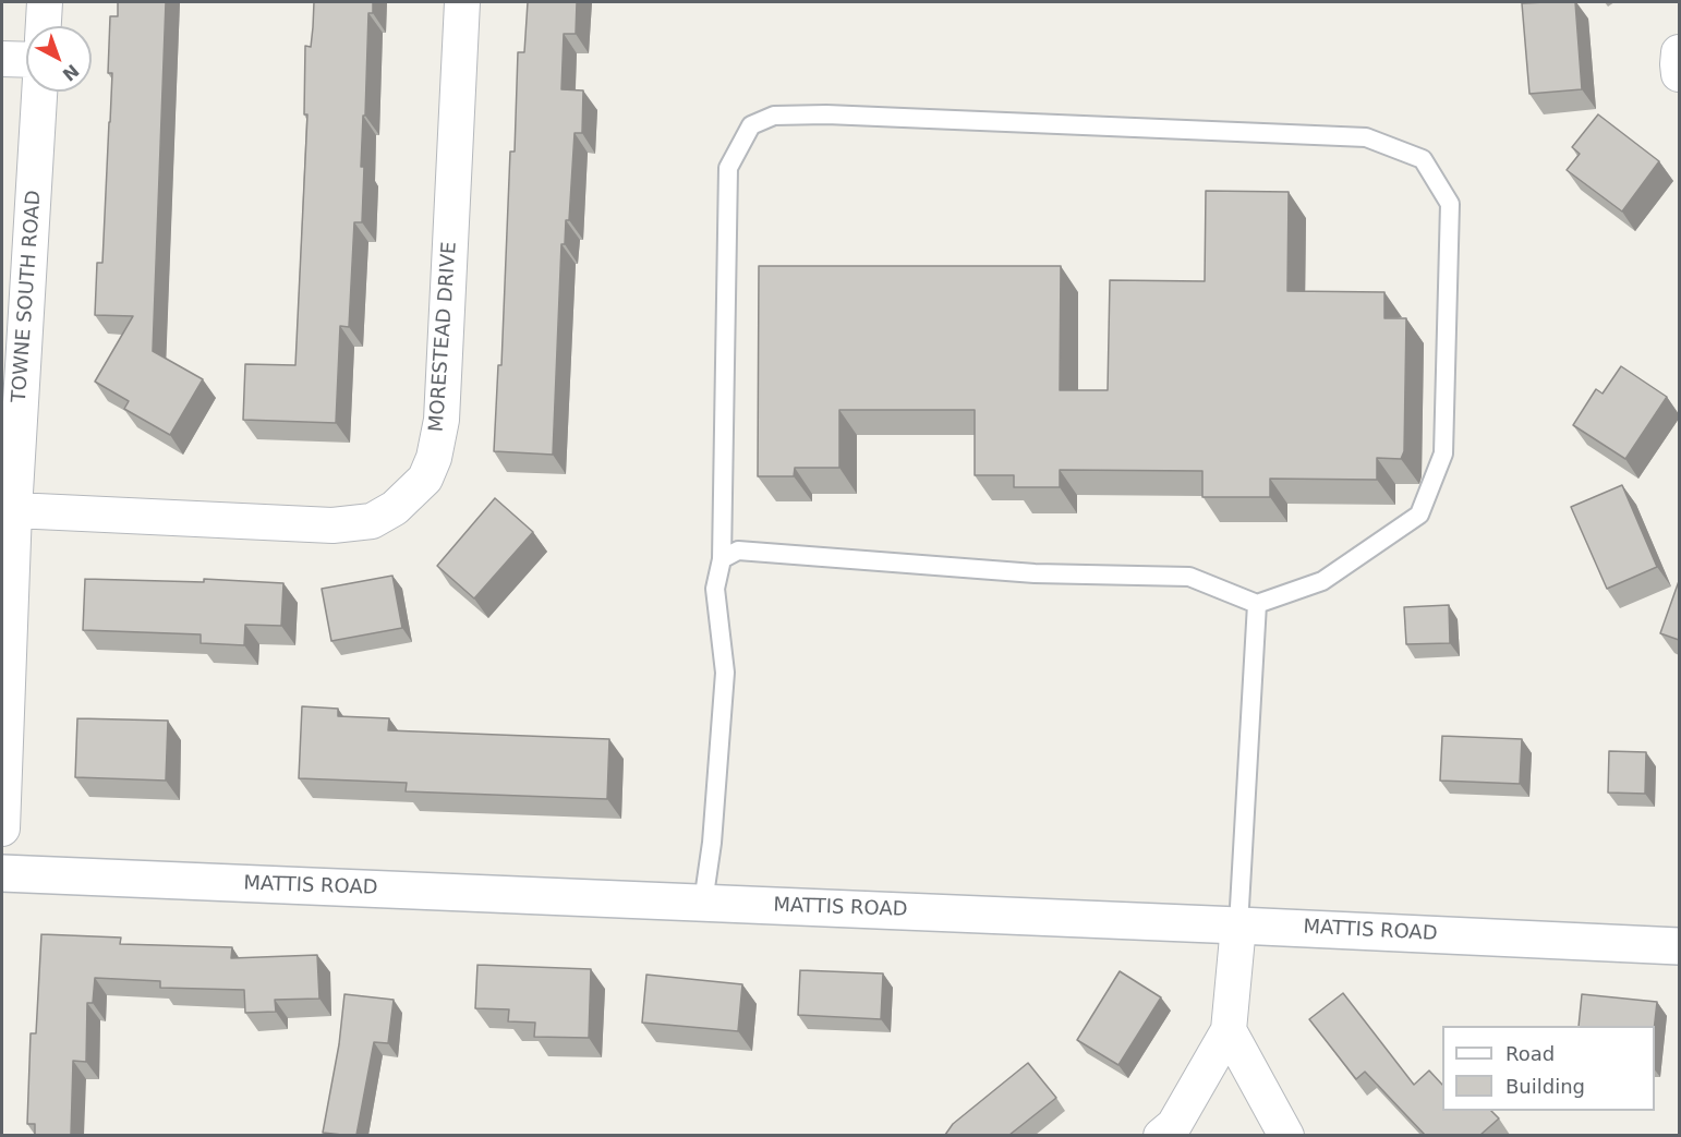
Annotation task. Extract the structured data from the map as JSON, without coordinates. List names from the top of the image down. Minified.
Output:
{"streets":{"main road":["MATTIS ROAD"],"street":["TOWNE SOUTH ROAD","MORESTEAD DRIVE"]},"crossings":[["TOWNE SOUTH ROAD","MORESTEAD DRIVE"]],"legend":["Road","Building"],"north":"bottom right"}
